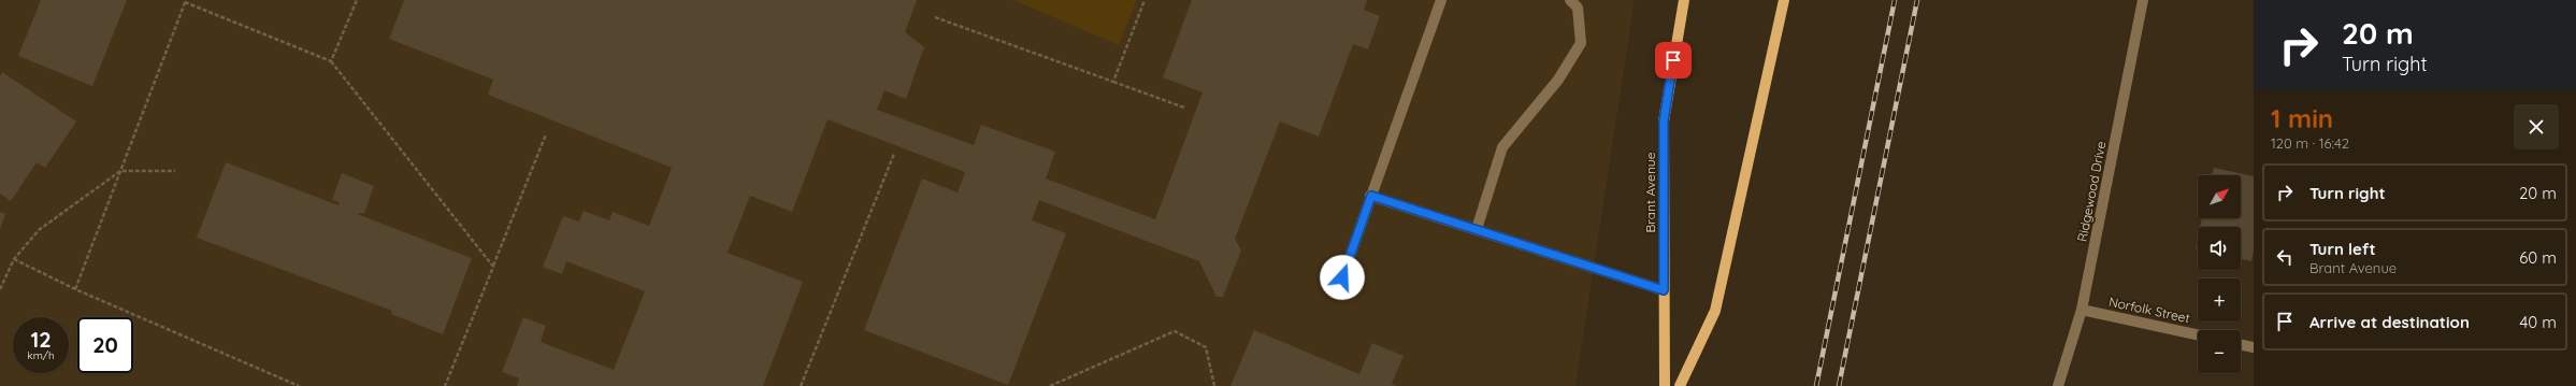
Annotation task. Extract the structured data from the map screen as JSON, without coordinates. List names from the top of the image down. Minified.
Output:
{"streets":{"main road":["Brant Avenue"],"street":["Ridgewood Drive","Norfolk Street"]},"crossings":[["Ridgewood Drive","Norfolk Street"]],"north":"top right","page":{"turn":["20 m","Turn right"],"heading":["1 min","120 m · 16:42"],"list":[{"name":"Turn right","value":"20 m"},{"name":"Turn left","note":"Brant Avenue","value":"60 m"},{"name":"Arrive at destination","value":"40 m"}],"map_buttons":["+","−"],"speed":"12 km/h","limit":"20"}}
